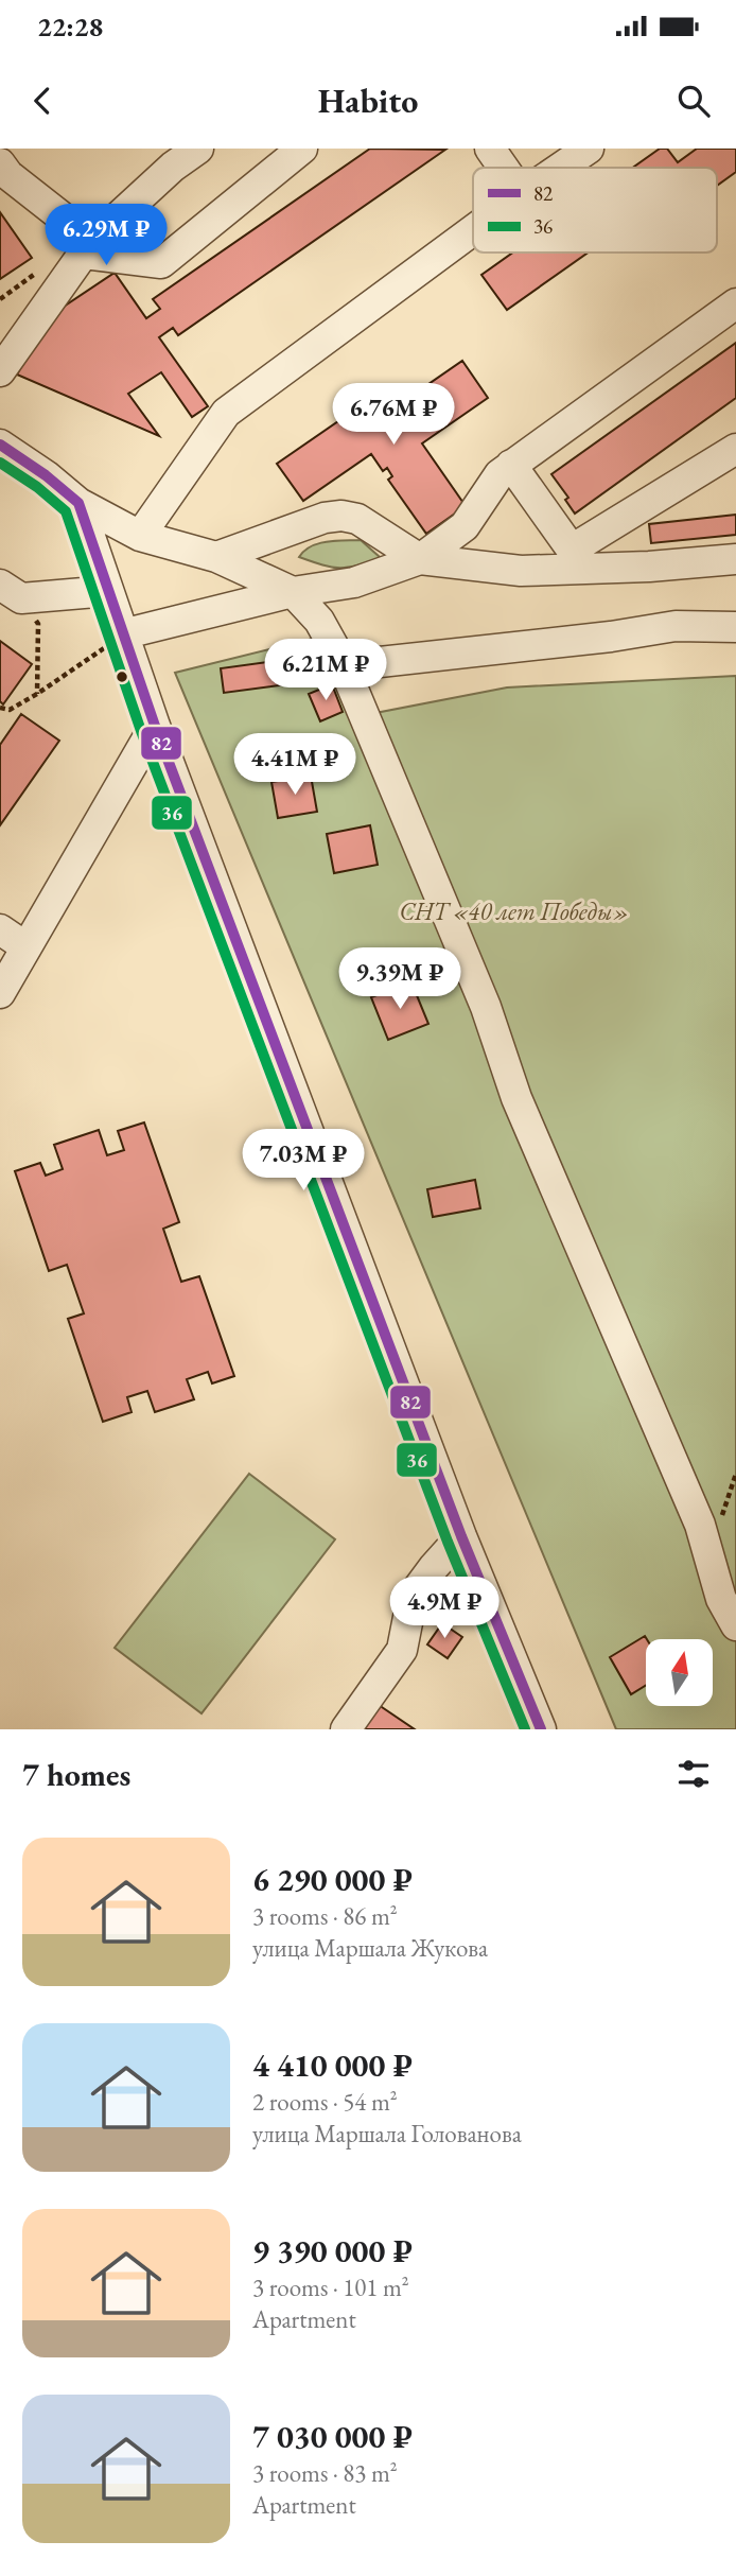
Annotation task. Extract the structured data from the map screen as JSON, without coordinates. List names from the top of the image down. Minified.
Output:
{"parks":["СНТ «40 лет Победы»"],"lines":["transit line 82","transit line 36"],"legend":["82","36"],"north":"top","page":{"status":"22:28","header":"Habito","price":["6.29M ₽","6.76M ₽","6.21M ₽","4.41M ₽","9.39M ₽","7.03M ₽","4.9M ₽"],"heading":"7 homes","list":[{"name":"6 290 000 ₽","note":"3 rooms · 86 m² · улица Маршала Жукова"},{"name":"4 410 000 ₽","note":"2 rooms · 54 m² · улица Маршала Голованова"},{"name":"9 390 000 ₽","note":"3 rooms · 101 m² · Apartment"},{"name":"7 030 000 ₽","note":"3 rooms · 83 m² · Apartment"}]}}
